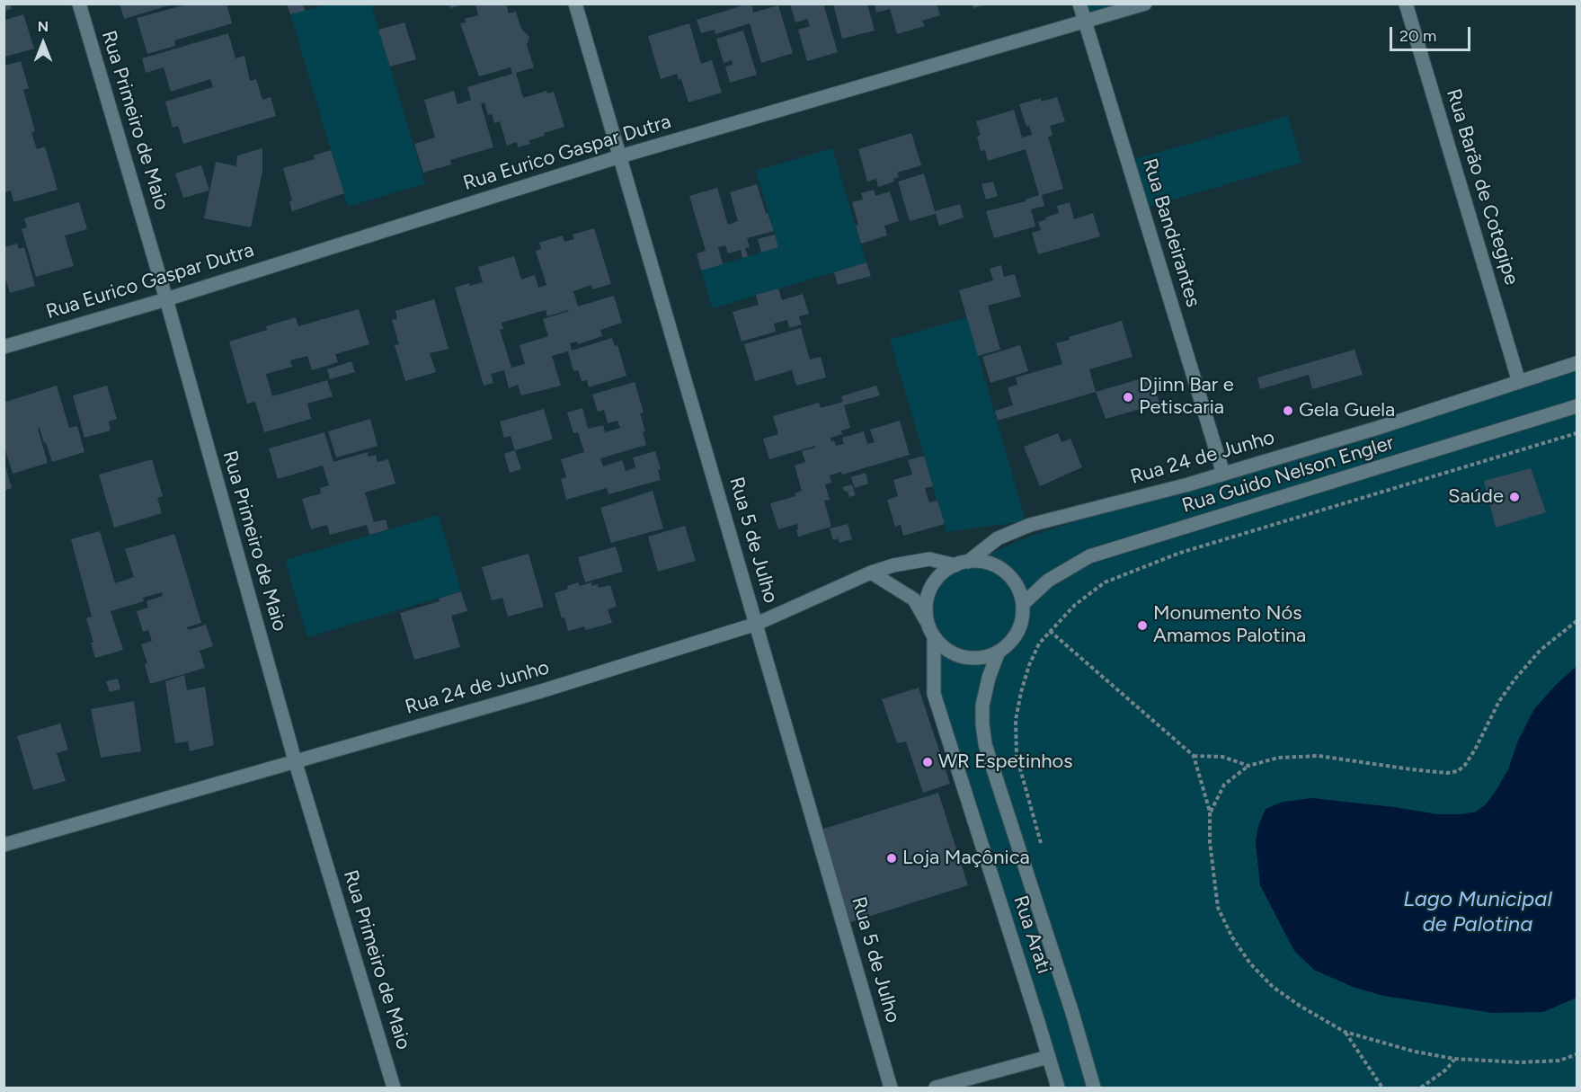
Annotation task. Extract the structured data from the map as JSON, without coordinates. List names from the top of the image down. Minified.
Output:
{"streets":{"street":["Rua Primeiro de Maio","Rua Eurico Gaspar Dutra","Rua Barão de Cotegipe","Rua Bandeirantes","Rua 24 de Junho","Rua Guido Nelson Engler","Rua 5 de Julho","Rua Arati"]},"crossings":[["Rua Primeiro de Maio","Rua Eurico Gaspar Dutra"],["Rua Primeiro de Maio","Rua 24 de Junho"],["Rua Eurico Gaspar Dutra","Rua Bandeirantes"],["Rua Eurico Gaspar Dutra","Rua 5 de Julho"],["Rua Barão de Cotegipe","Rua 24 de Junho"],["Rua Bandeirantes","Rua 24 de Junho"],["Rua 24 de Junho","Rua Guido Nelson Engler"],["Rua 24 de Junho","Rua 5 de Julho"],["Rua 24 de Junho","Rua Arati"],["Rua Guido Nelson Engler","Rua Arati"]],"water":["Lago Municipal de Palotina"],"places":["Djinn Bar e Petiscaria","Gela Guela","Saúde","Monumento Nós Amamos Palotina","WR Espetinhos","Loja Maçônica"],"scale_bar":"20 m","north":"top"}
